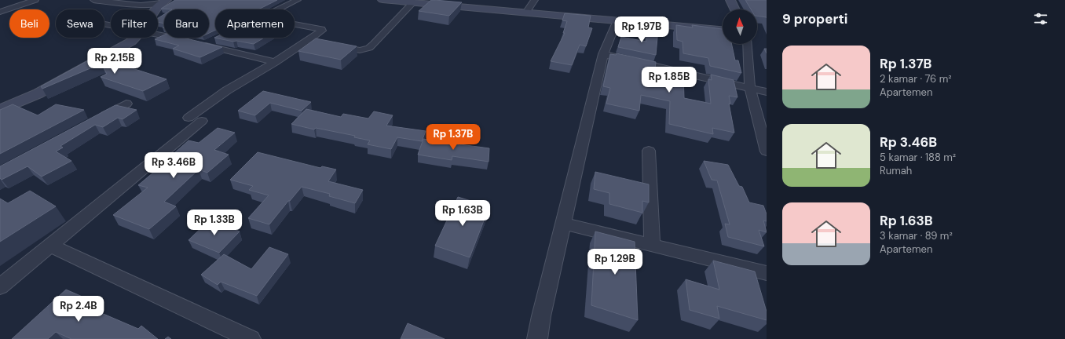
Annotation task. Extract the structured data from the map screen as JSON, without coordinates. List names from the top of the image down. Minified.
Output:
{"north":"top","page":{"heading":"9 properti","chip":["Beli","Sewa","Filter","Baru","Apartemen"],"price":["Rp 1.97B","Rp 2.15B","Rp 1.85B","Rp 1.37B","Rp 3.46B","Rp 1.63B","Rp 1.33B","Rp 1.29B","Rp 2.4B"],"list":[{"name":"Rp 1.37B","note":"2 kamar · 76 m² · Apartemen"},{"name":"Rp 3.46B","note":"5 kamar · 188 m² · Rumah"},{"name":"Rp 1.63B","note":"3 kamar · 89 m² · Apartemen"}]}}
